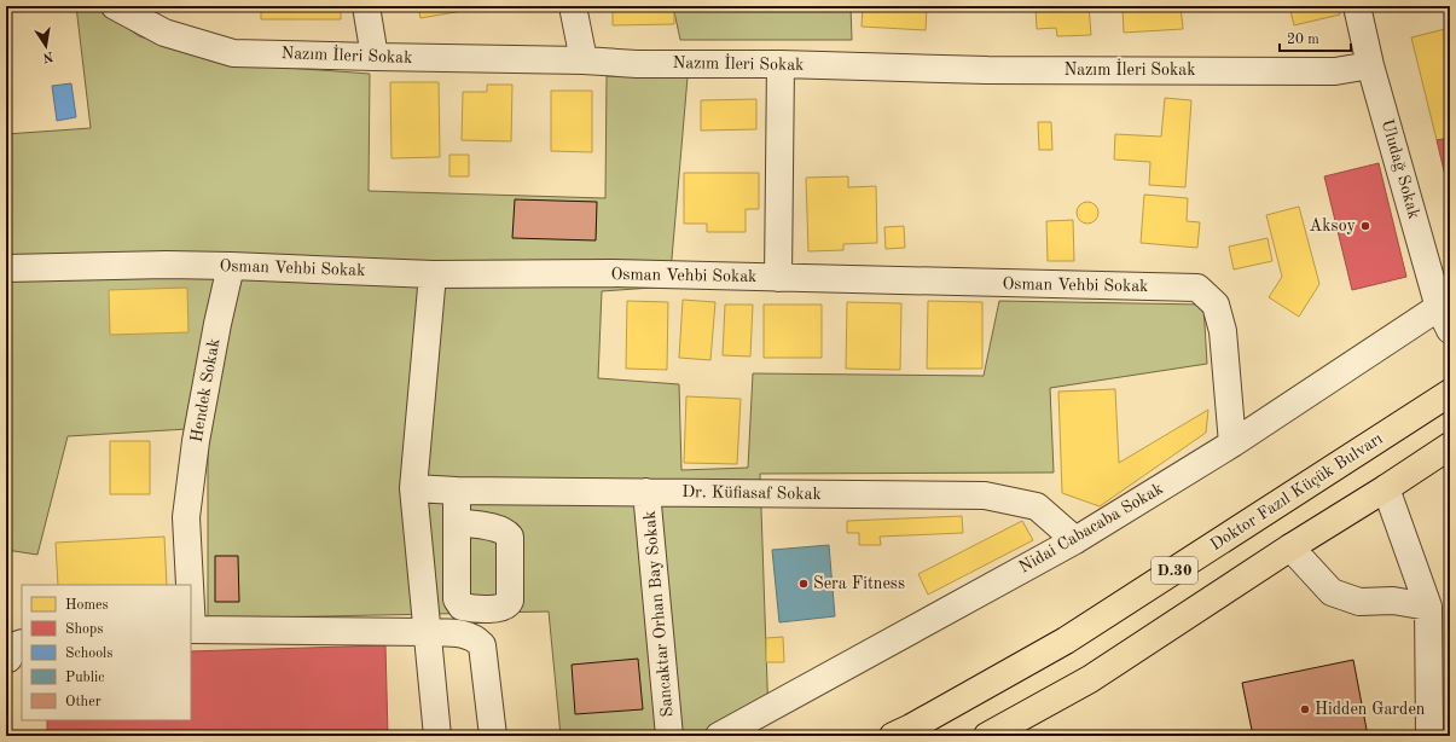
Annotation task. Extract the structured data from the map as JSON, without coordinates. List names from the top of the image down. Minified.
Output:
{"streets":{"highway":["Doktor Fazıl Küçük Bulvarı","D.30"],"street":["Nazım İleri Sokak","Uludağ Sokak","Osman Vehbi Sokak","Hendek Sokak","Dr. Küfiasaf Sokak","Nidai Cabacaba Sokak","Sancaktar Orhan Bay Sokak"]},"crossings":[["Nazım İleri Sokak","Uludağ Sokak"],["Uludağ Sokak","Nidai Cabacaba Sokak"],["Osman Vehbi Sokak","Hendek Sokak"],["Osman Vehbi Sokak","Nidai Cabacaba Sokak"],["Dr. Küfiasaf Sokak","Nidai Cabacaba Sokak"],["Dr. Küfiasaf Sokak","Sancaktar Orhan Bay Sokak"]],"places":["Aksoy","Sera Fitness","Hidden Garden"],"legend":["Homes","Shops","Schools","Public","Other"],"scale_bar":"20 m","north":"bottom"}
